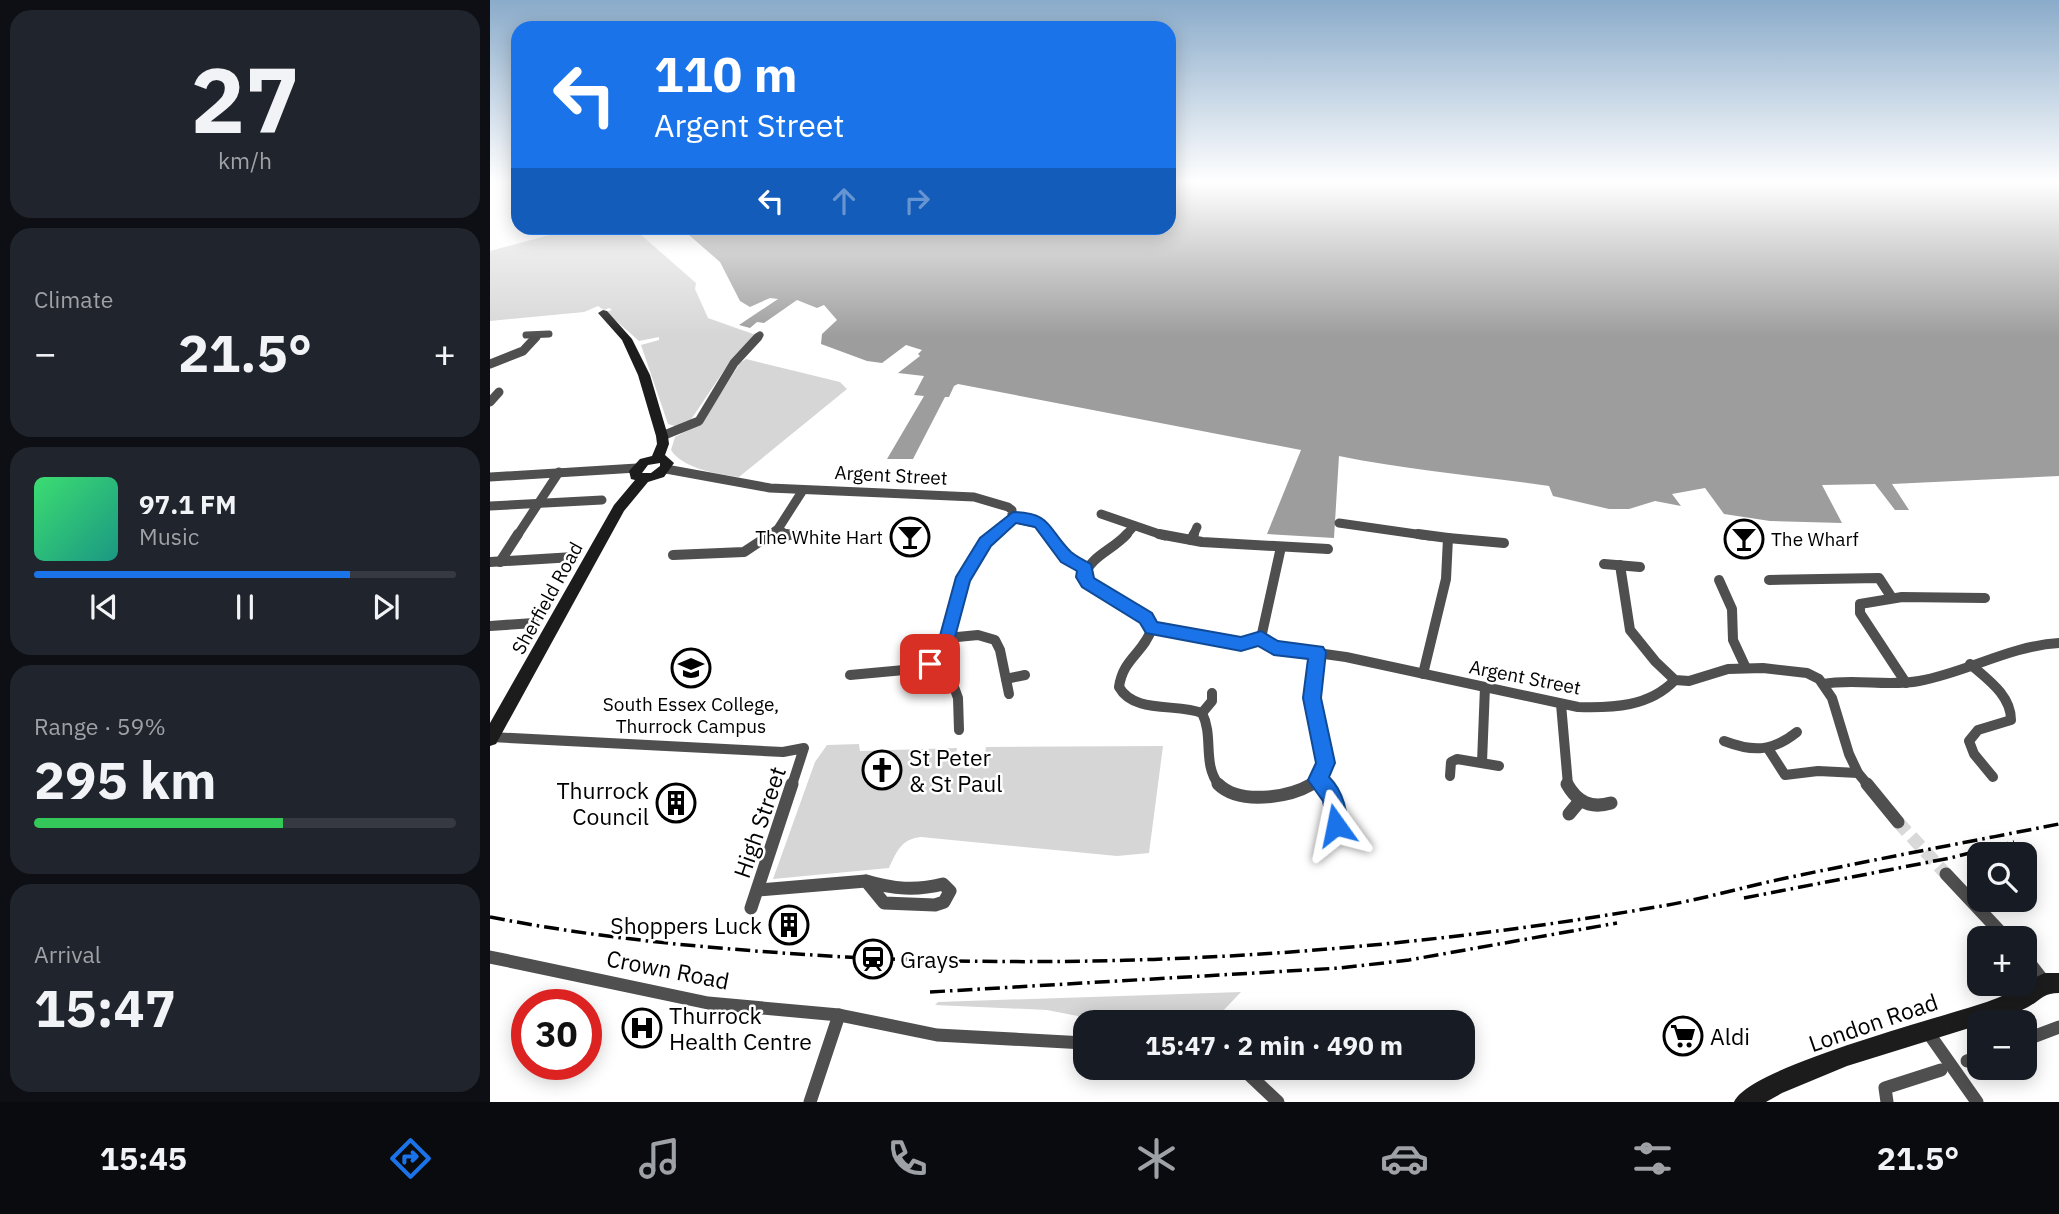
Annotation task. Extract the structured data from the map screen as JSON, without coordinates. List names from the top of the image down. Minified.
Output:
{"streets":{"main road":["Sherfield Road","London Road"],"street":["Argent Street","High Street","Crown Road"]},"crossings":[["Sherfield Road","High Street"]],"places":{"bar":["The White Hart","The Wharf"],"school or university":["South Essex College, Thurrock Campus"],"church":["St Peter & St Paul"],"building":["Thurrock Council","Shoppers Luck"],"station":["Grays"],"hospital":["Thurrock Health Centre"],"supermarket":["Aldi"]},"page":{"tile":[["27","km/h"],"Climate",["Range · 59%","295 km"],["Arrival","15:47"]],"turn":["110 m","Argent Street"],"heat":["−","21.5°","+"],"song":["97.1 FM","Music"],"map_buttons":["+","−"],"limit":"30","trip":"15:47 · 2 min · 490 m","tabs":["15:45","21.5°"]}}
